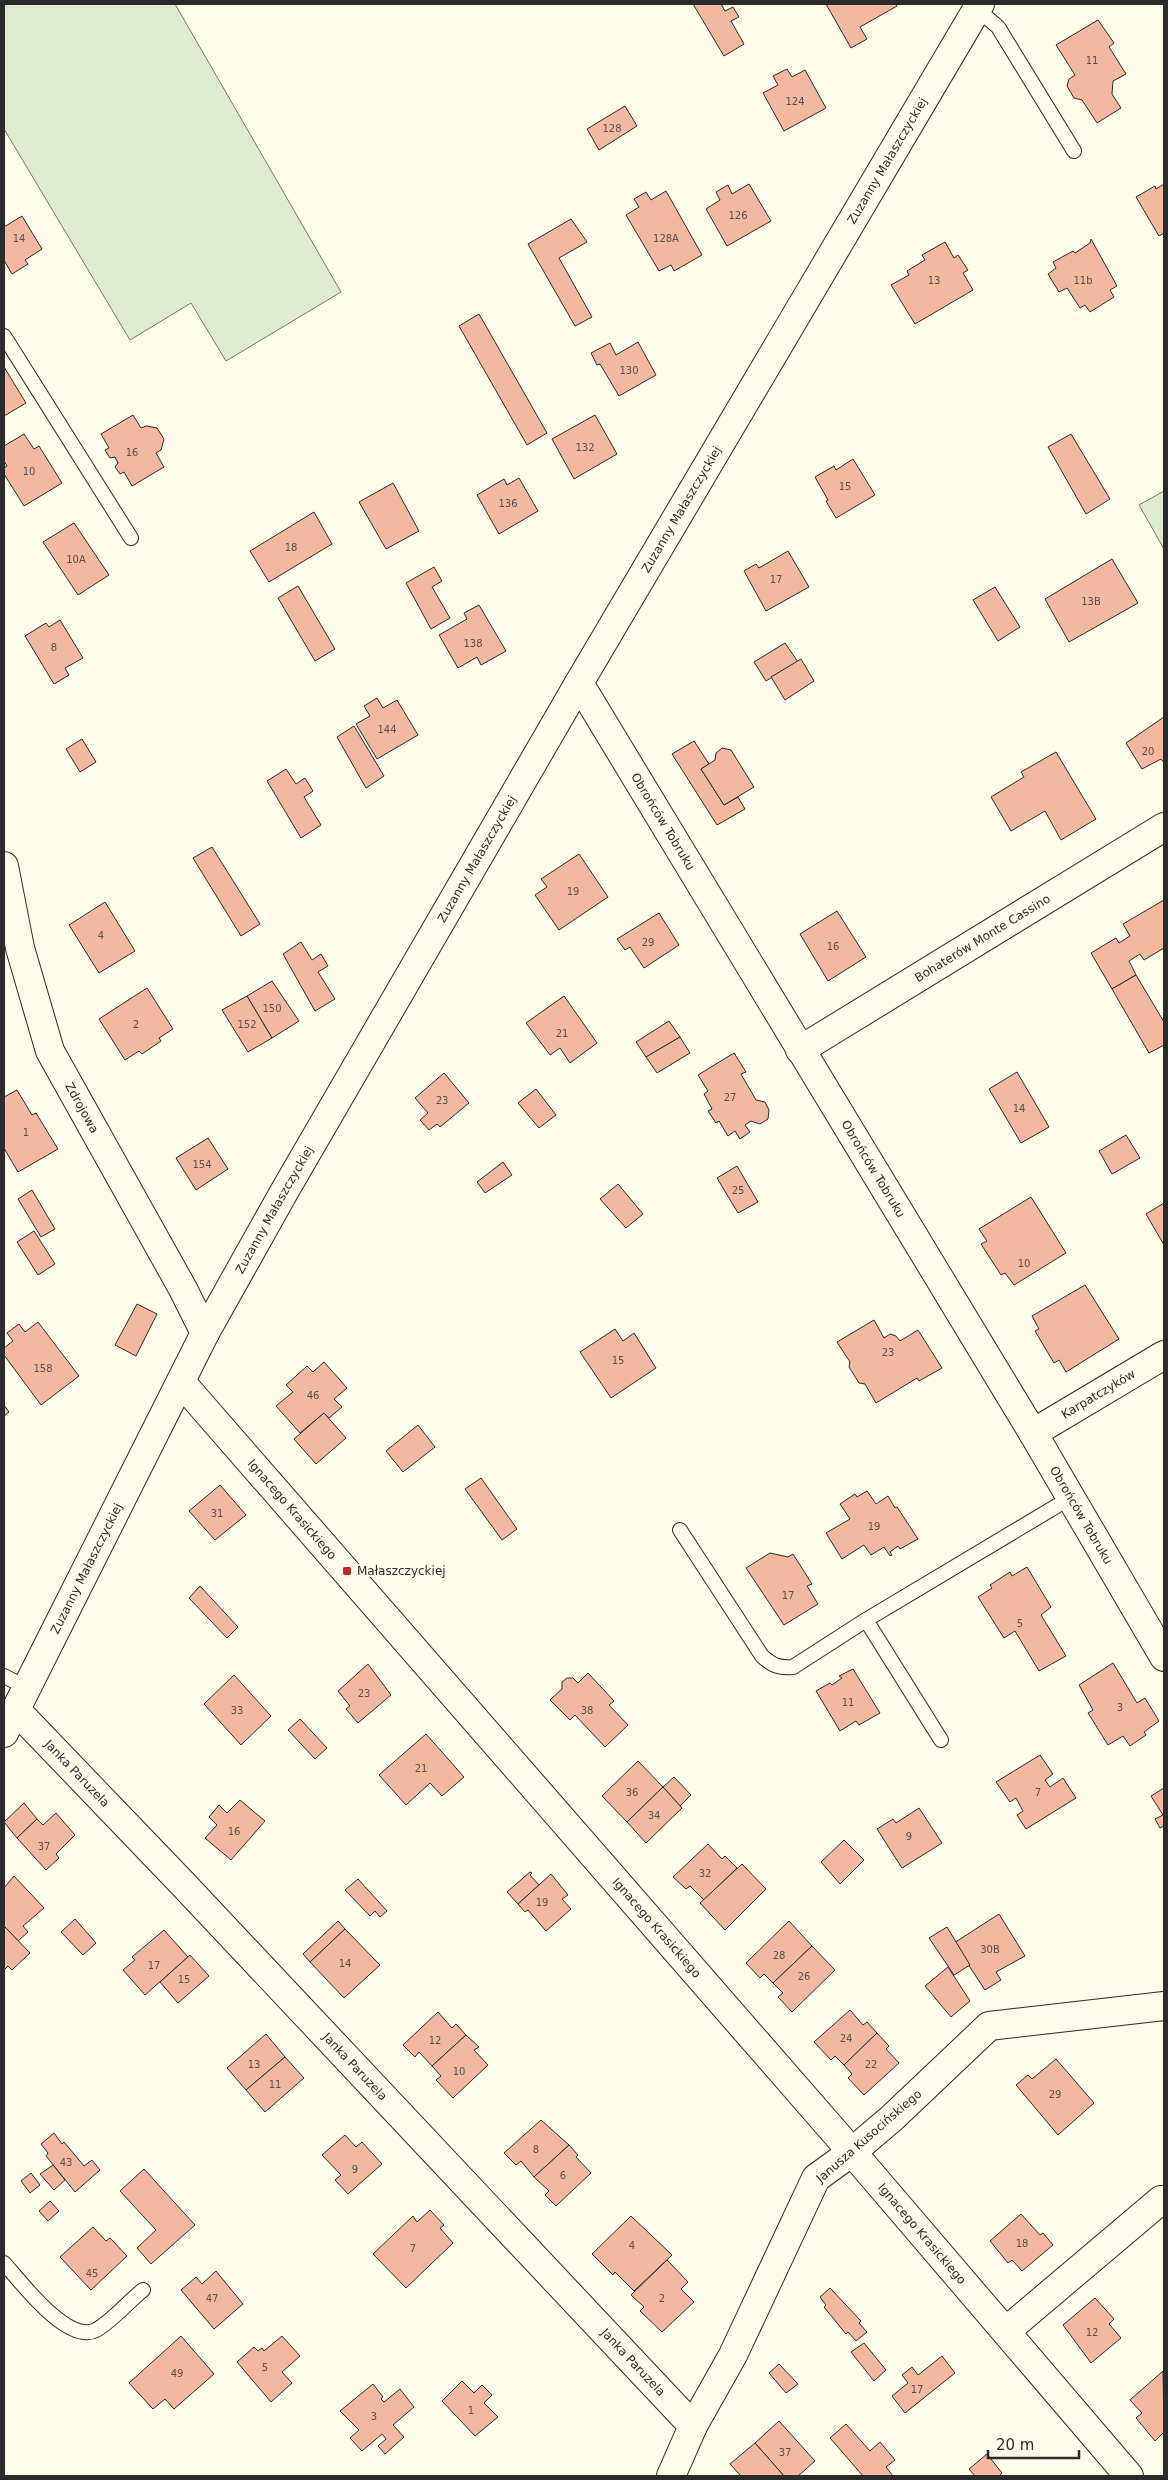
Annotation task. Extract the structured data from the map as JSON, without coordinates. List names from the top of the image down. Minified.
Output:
{"streets":{"street":["Zuzanny Małaszczyckiej","Obrońców Tobruku","Bohaterów Monte Cassino","Zdrojowa","Karpatczyków","Ignacego Krasickiego","Janka Paruzela","Janusza Kusocińskiego"]},"crossings":[["Zuzanny Małaszczyckiej","Obrońców Tobruku"],["Zuzanny Małaszczyckiej","Zdrojowa"],["Zuzanny Małaszczyckiej","Ignacego Krasickiego"],["Zuzanny Małaszczyckiej","Janka Paruzela"],["Obrońców Tobruku","Bohaterów Monte Cassino"],["Obrońców Tobruku","Karpatczyków"],["Ignacego Krasickiego","Janusza Kusocińskiego"],["Janka Paruzela","Janusza Kusocińskiego"]],"places":{"transit":["Małaszczyckiej"]},"house_numbers":["11","124","128","126","14","128A","13","11b","130","132","16","10","15","136","18","10A","17","13B","138","8","144","20","19","4","29","16","150","2","152","21","27","23","14","1","154","25","10","23","15","158","46","31","19","17","5","23","11","3","33","38","21","36","7","34","16","9","37","32","19","30B","28","14","17","26","15","24","12","13","22","10","11","29","8","43","9","6","18","4","7","45","47","2","12","5","49","17","1","3","37"],"scale_bar":"20 m"}
